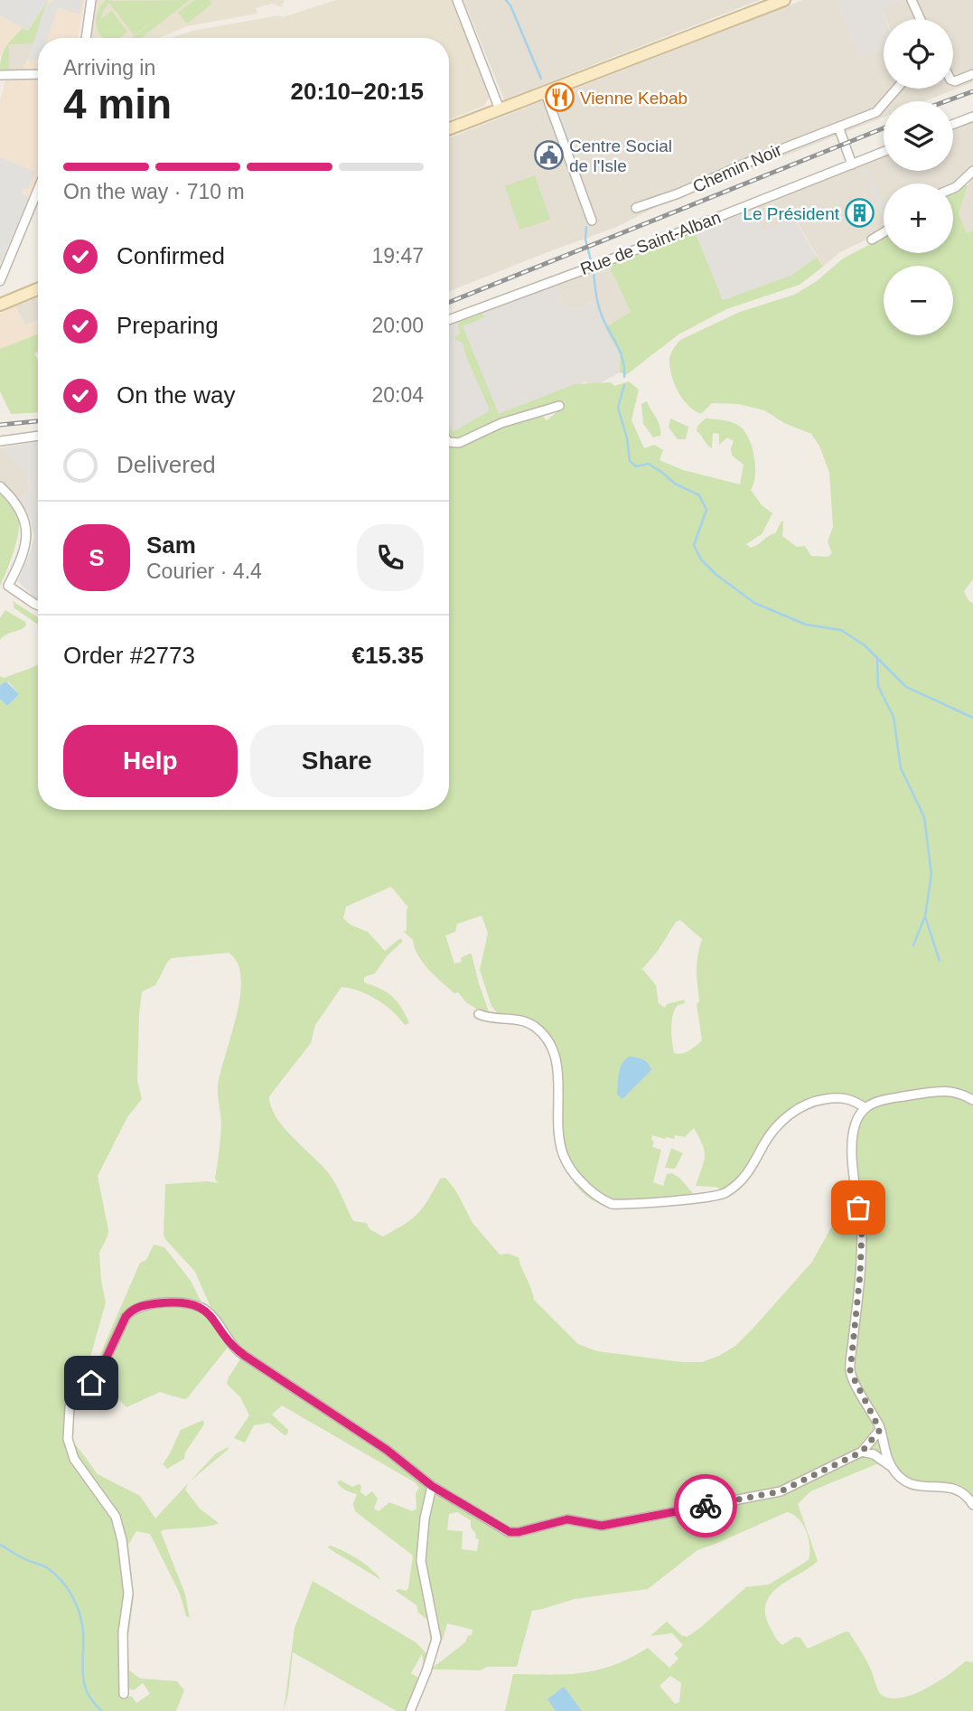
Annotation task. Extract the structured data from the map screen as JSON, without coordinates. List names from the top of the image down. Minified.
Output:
{"streets":{"street":["Chemin Noir","Rue de Saint-Alban"]},"places":{"restaurant":["Vienne Kebab"],"public building":["Centre Social de l'Isle"],"building":["Le Président"]},"page":{"map_buttons":["+","−"],"heading":["4 min","Arriving in","20:10–20:15"],"panel":["Sam","Courier · 4.4","Order #2773","€15.35"],"bar":"On the way · 710 m","list":[["Confirmed","19:47"],["Preparing","20:00"],["On the way","20:04"],"Delivered"],"round":"S","buttons":["Help","Share"]}}
